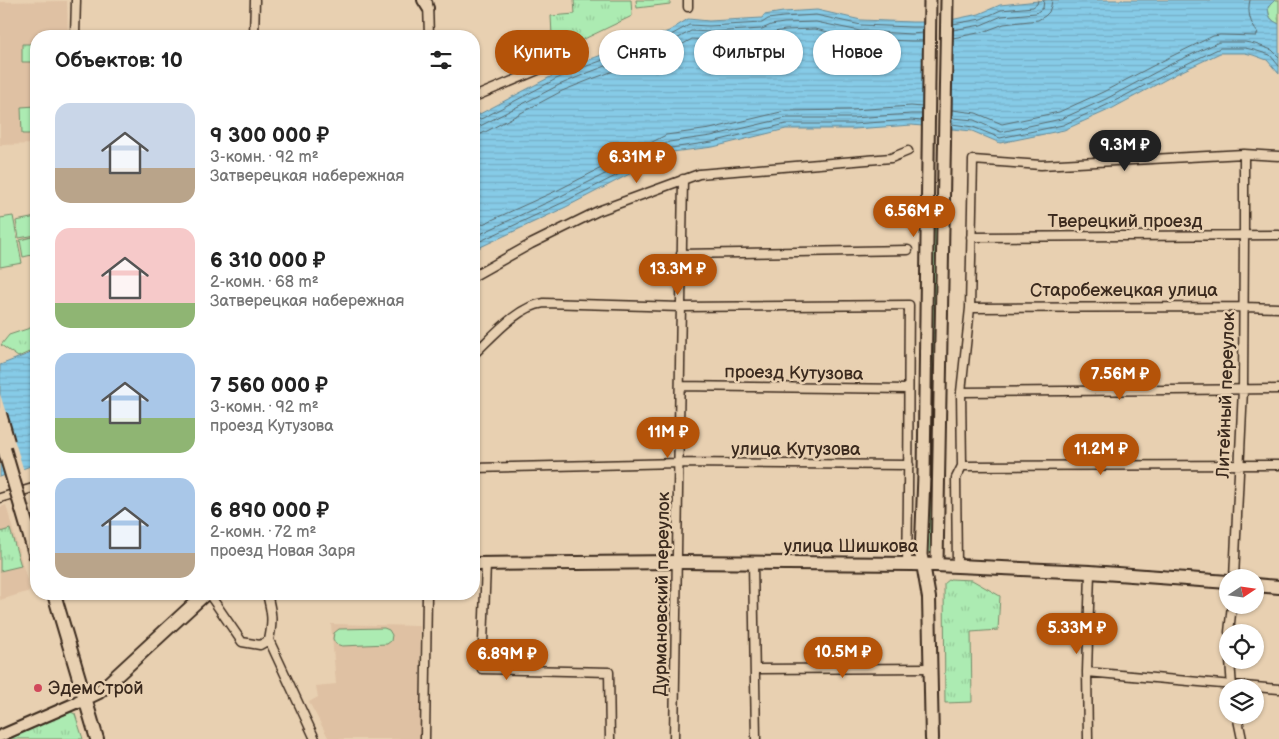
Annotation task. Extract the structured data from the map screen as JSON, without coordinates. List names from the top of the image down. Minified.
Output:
{"streets":{"main road":["улица Шишкова"],"street":["Тверецкий проезд","Старобежецкая улица","проезд Кутузова","Литейный переулок","улица Кутузова","Дурмановский переулок"]},"crossings":[["Тверецкий проезд","Литейный переулок"],["Старобежецкая улица","Литейный переулок"],["проезд Кутузова","Дурмановский переулок"],["улица Кутузова","Дурмановский переулок"],["улица Шишкова","Дурмановский переулок"]],"places":["ЭдемСтрой"],"north":"right","page":{"chip":["Купить","Снять","Фильтры","Новое"],"heading":"Объектов: 10","list":[{"name":"9 300 000 ₽","note":"3-комн. · 92 m² · Затверецкая набережная"},{"name":"6 310 000 ₽","note":"2-комн. · 68 m² · Затверецкая набережная"},{"name":"7 560 000 ₽","note":"3-комн. · 92 m² · проезд Кутузова"},{"name":"6 890 000 ₽","note":"2-комн. · 72 m² · проезд Новая Заря"}],"price":["9.3M ₽","6.31M ₽","6.56M ₽","13.3M ₽","7.56M ₽","11M ₽","11.2M ₽","5.33M ₽","10.5M ₽","6.89M ₽"]}}
